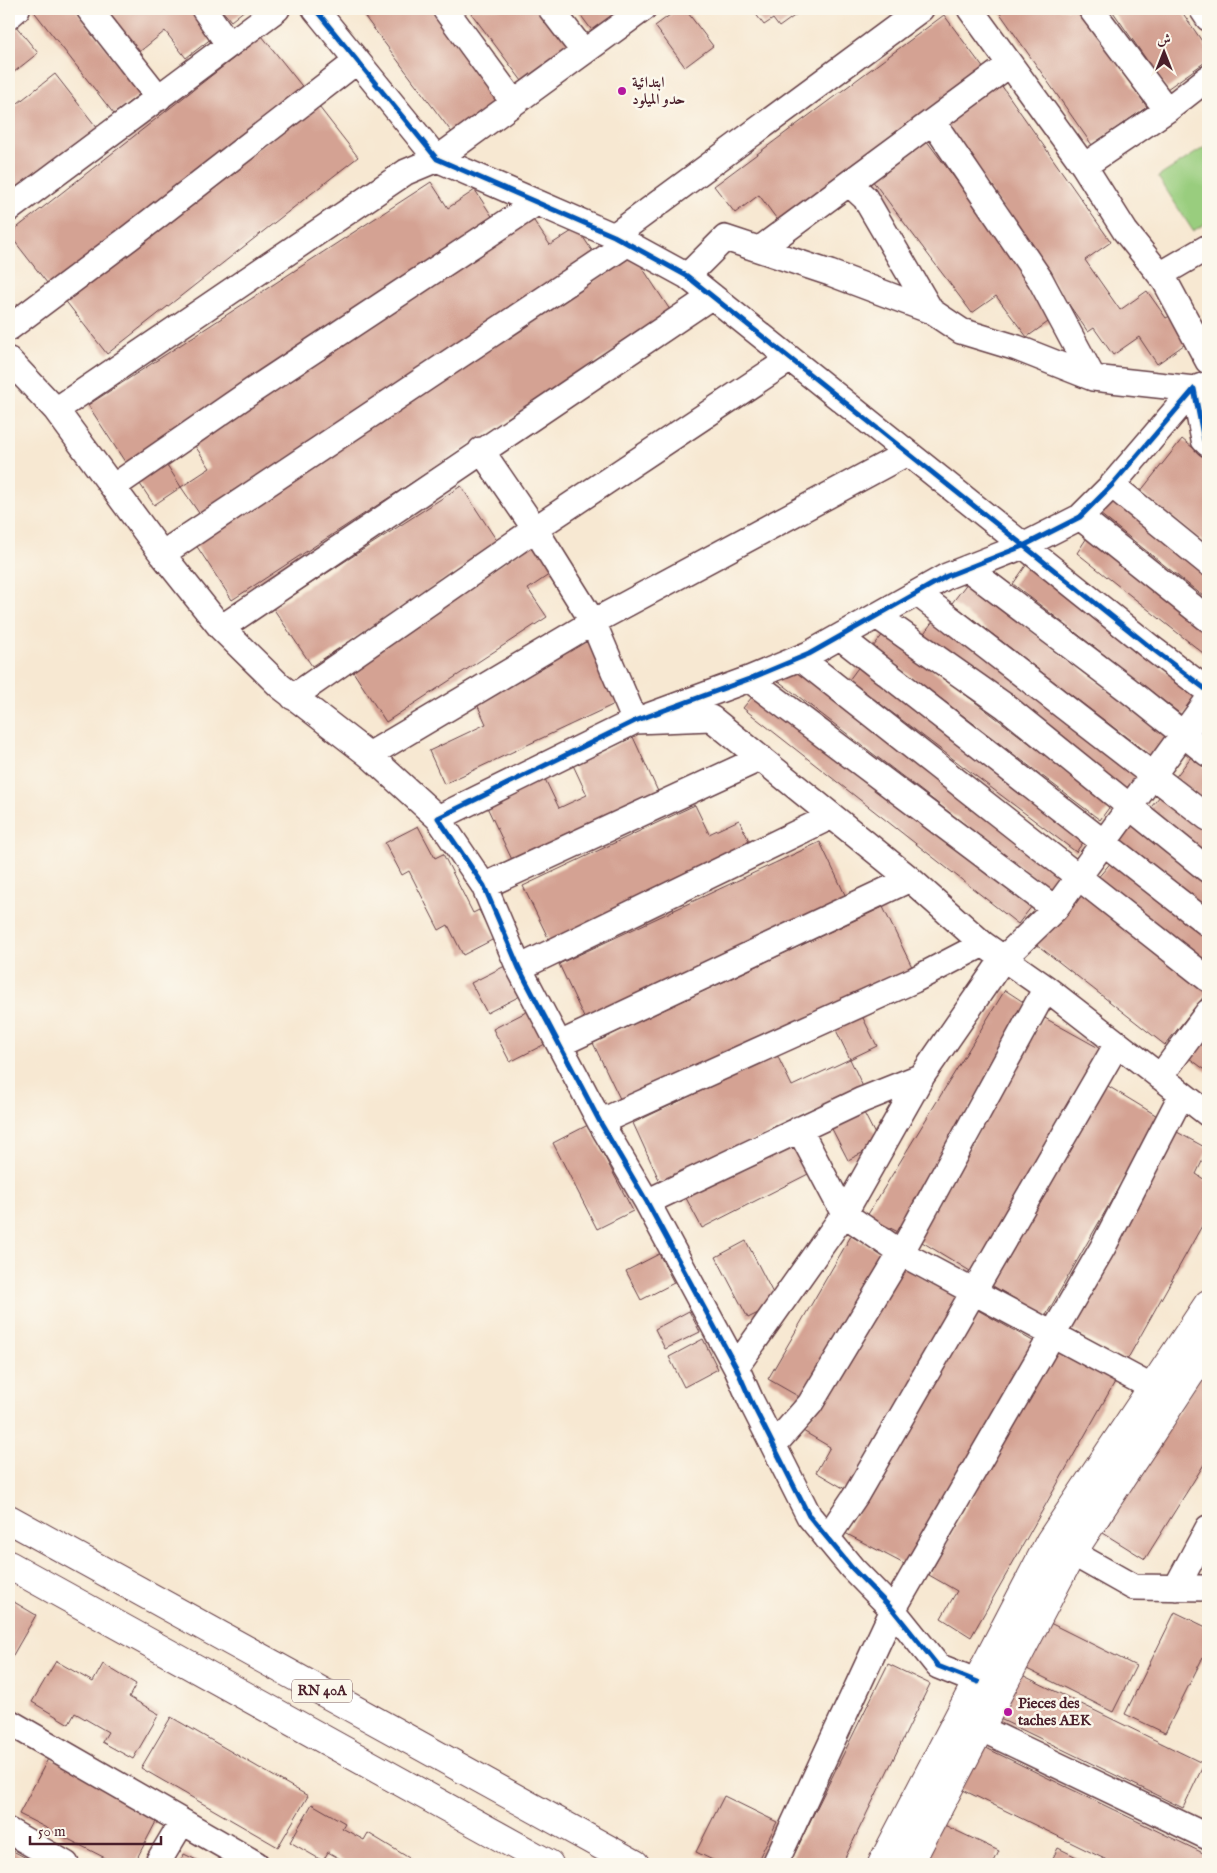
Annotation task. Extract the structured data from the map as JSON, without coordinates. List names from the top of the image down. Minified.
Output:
{"streets":{"main road":["RN 40A"]},"places":["ابتدائية حدو الميلود","Pieces des taches AEK"],"scale_bar":"50 m","north":"top"}
